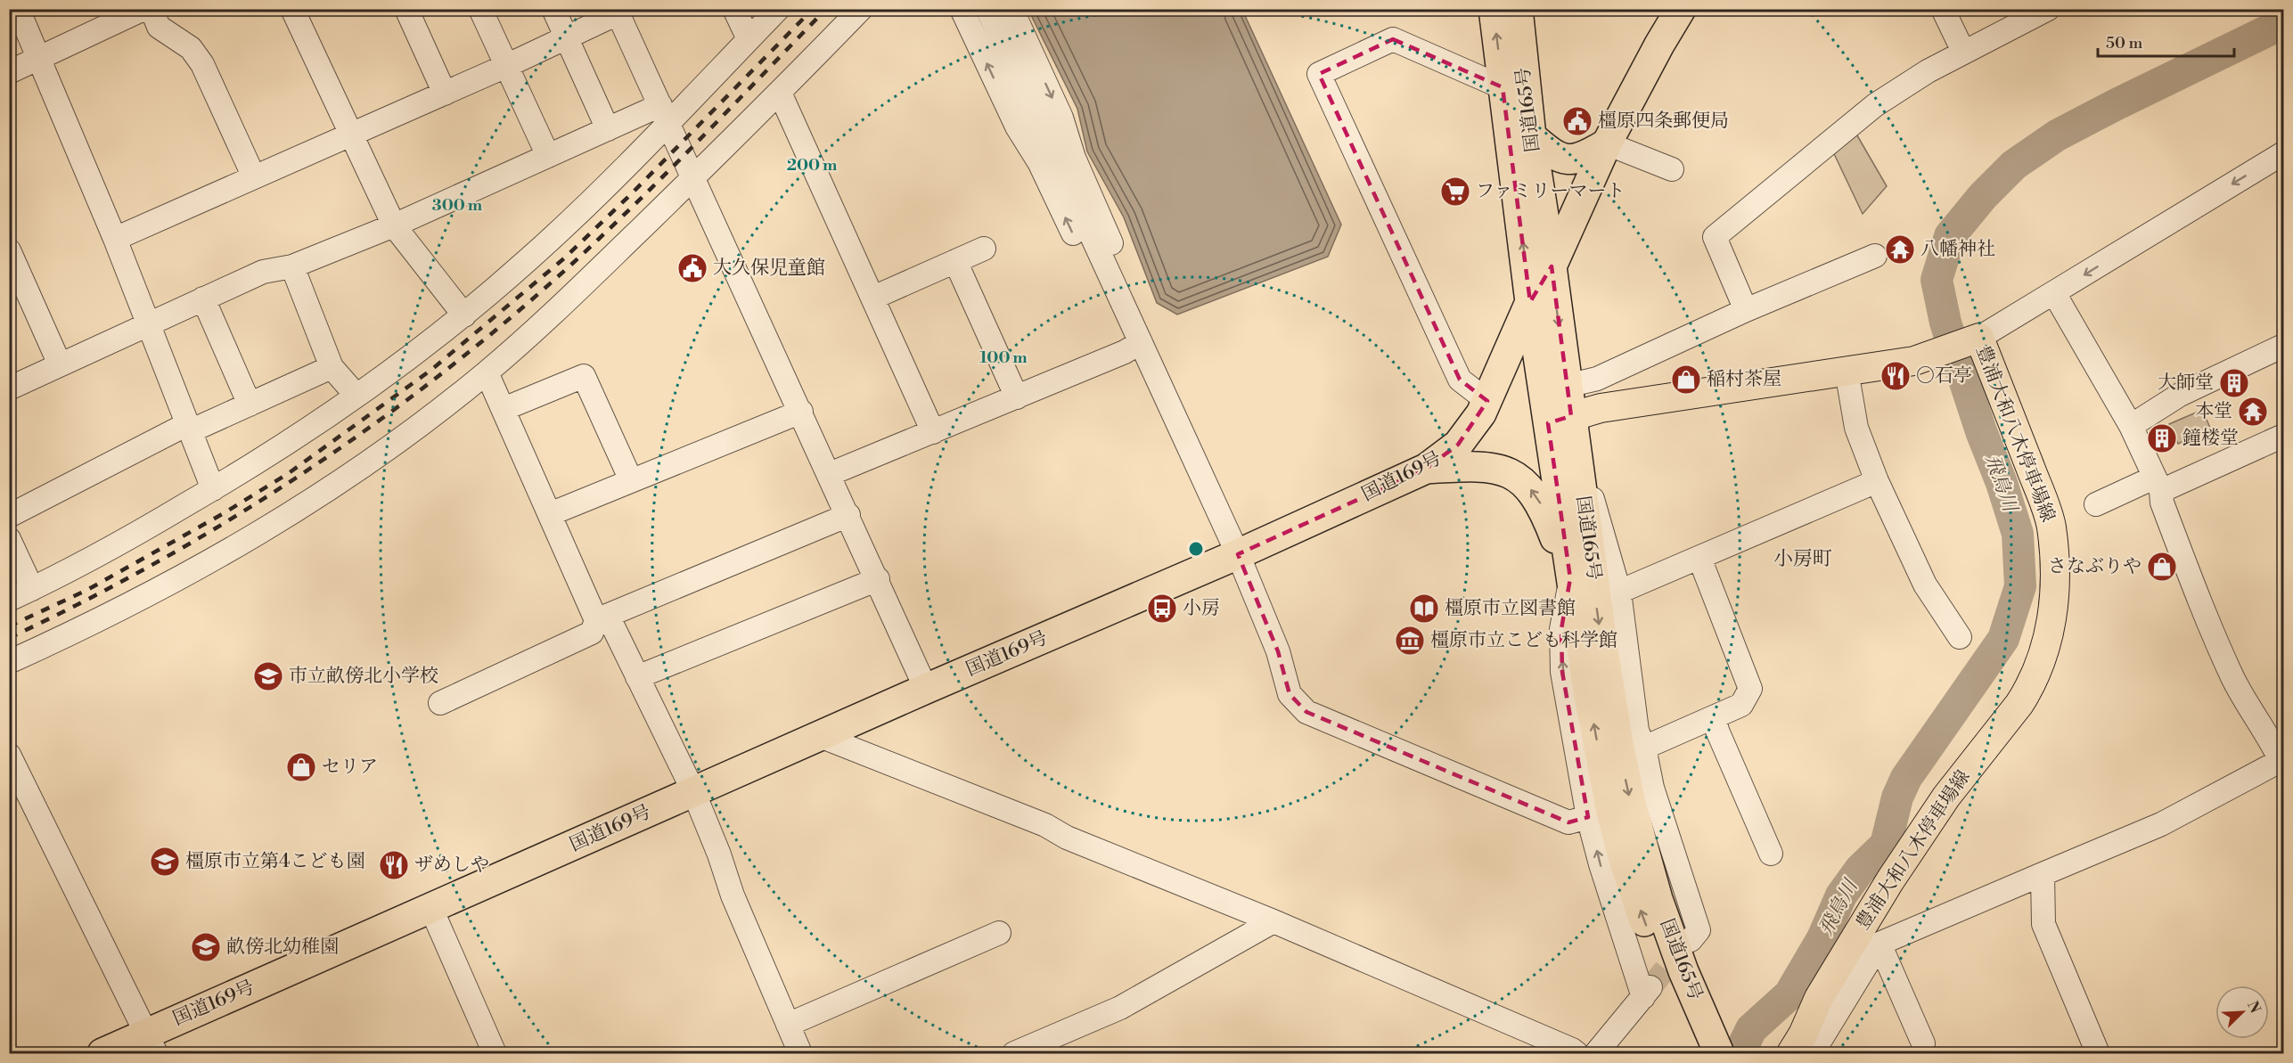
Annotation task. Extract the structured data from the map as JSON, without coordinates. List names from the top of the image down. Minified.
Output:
{"streets":{"highway":["国道165号","国道169号"],"main road":["豊浦大和八木停車場線"]},"crossings":[["国道165号","豊浦大和八木停車場線"],["国道165号","国道169号"]],"districts":["小房町"],"water":["飛鳥川"],"places":{"public building":["橿原四条郵便局","大久保児童館"],"supermarket":["ファミリーマート"],"temple":["八幡神社","本堂"],"restaurant":["○石亭","ザめしや"],"shop":["稲村茶屋","さなぶりや","セリア"],"building":["大師堂","鐘楼堂"],"bus stop":["小房"],"library":["橿原市立図書館"],"museum":["橿原市立こども科学館"],"school or university":["市立畝傍北小学校","橿原市立第4こども園","畝傍北幼稚園"]},"scale_bar":"50 m","north":"top right","rings":["200 m","300 m","100 m"]}
